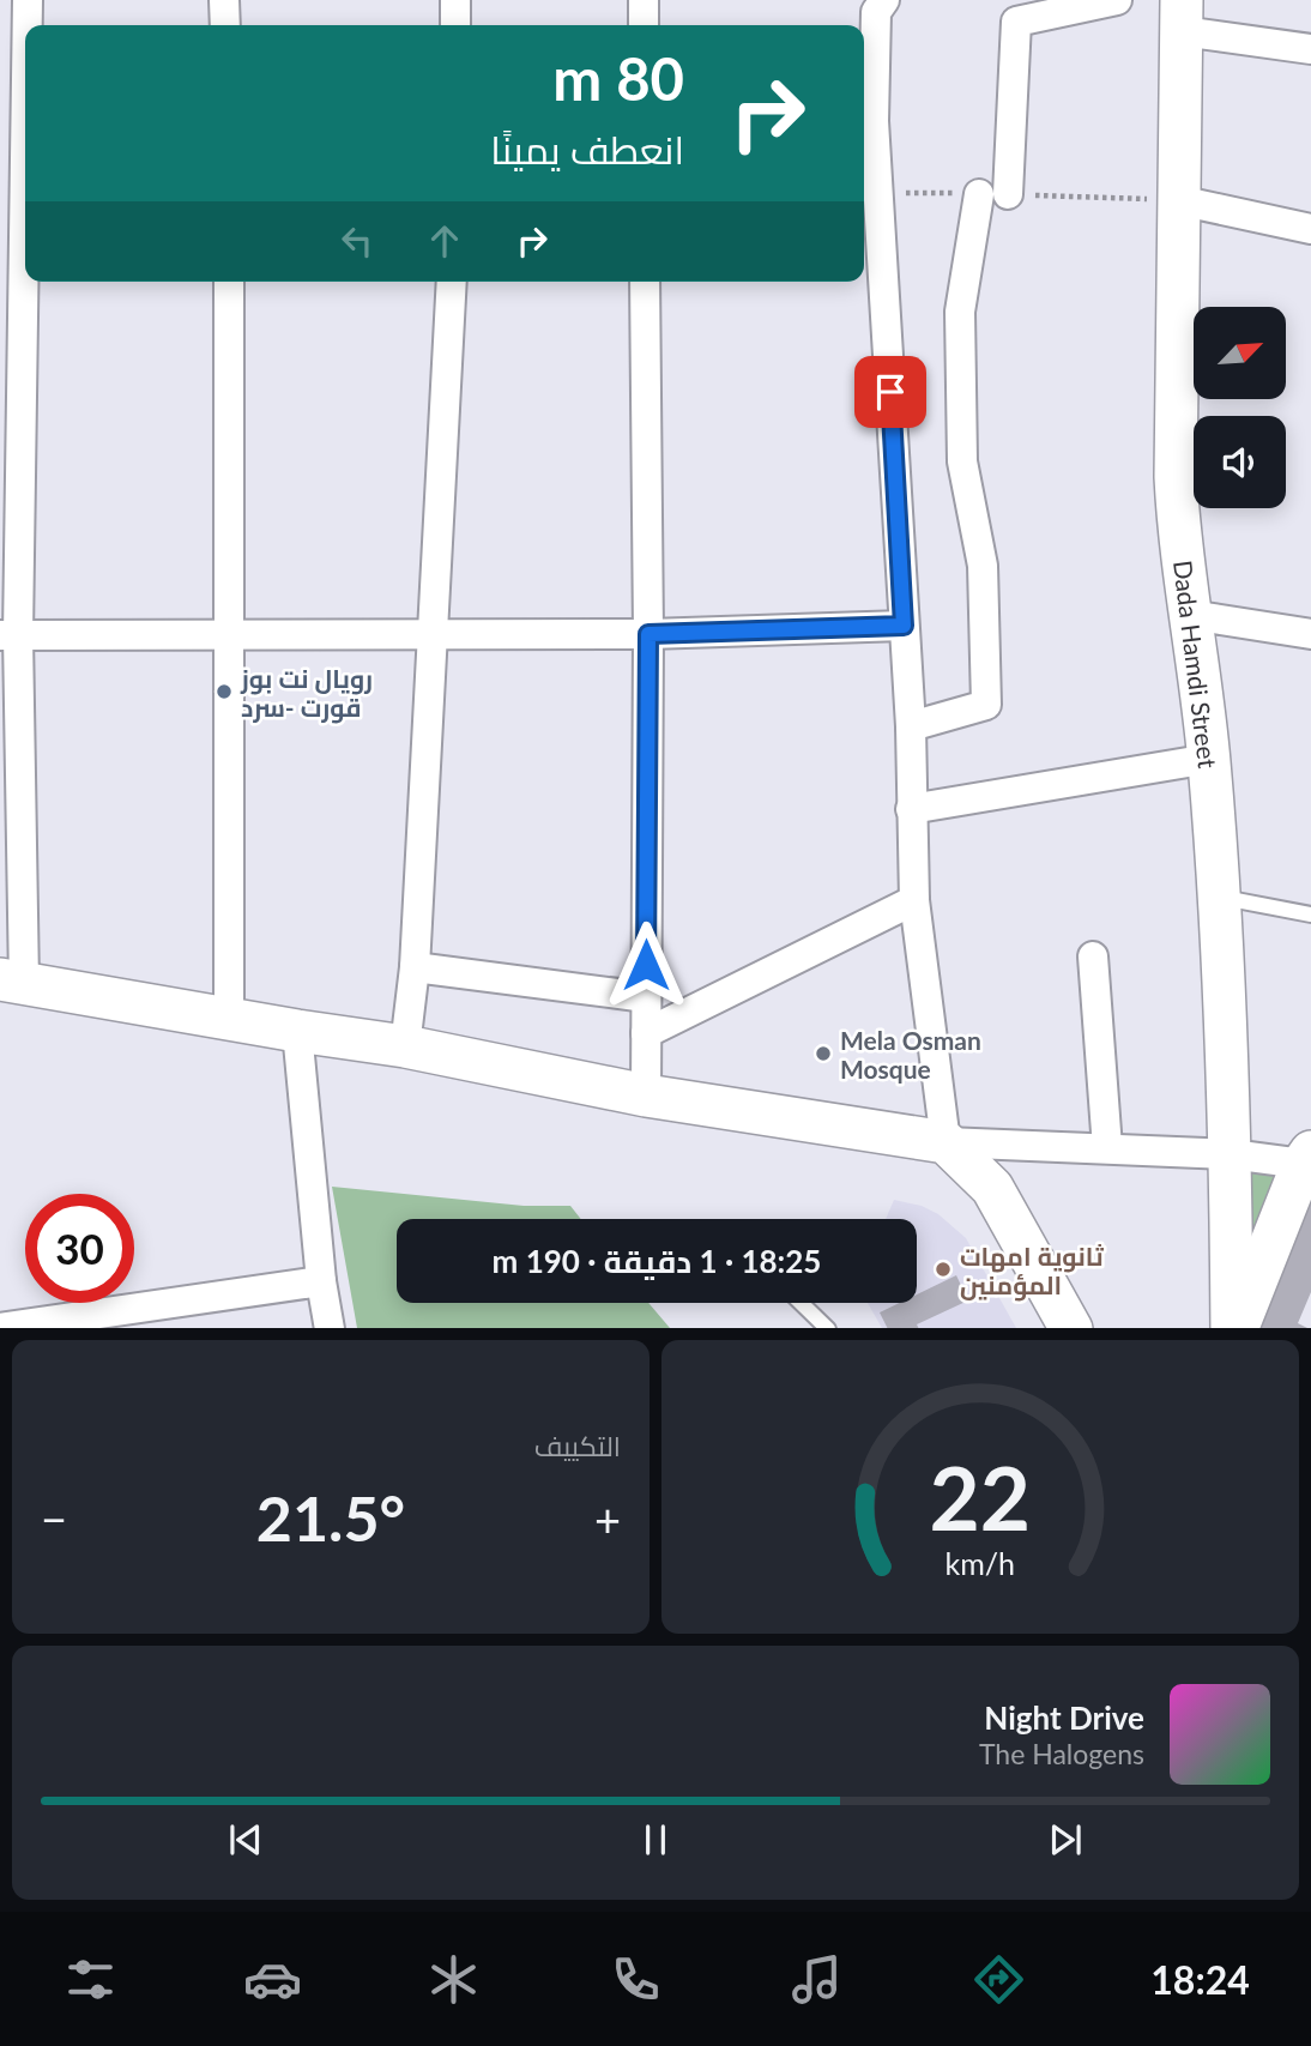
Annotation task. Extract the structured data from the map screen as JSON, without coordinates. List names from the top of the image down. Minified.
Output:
{"streets":{"street":["Dada Hamdi Street"]},"places":["رويال نت بوز قورت -سرد","Mela Osman Mosque","ثانوية امهات المؤمنين"],"north":"top right","page":{"turn":["80 m","انعطف يمينًا"],"limit":"30","trip":"18:25 · 1 دقيقة · 190 m","tile":"التكييف","heat":["−","21.5°","+"],"song":["Night Drive","The Halogens"],"tabs":"18:24","gauge":["22","km/h"]}}
